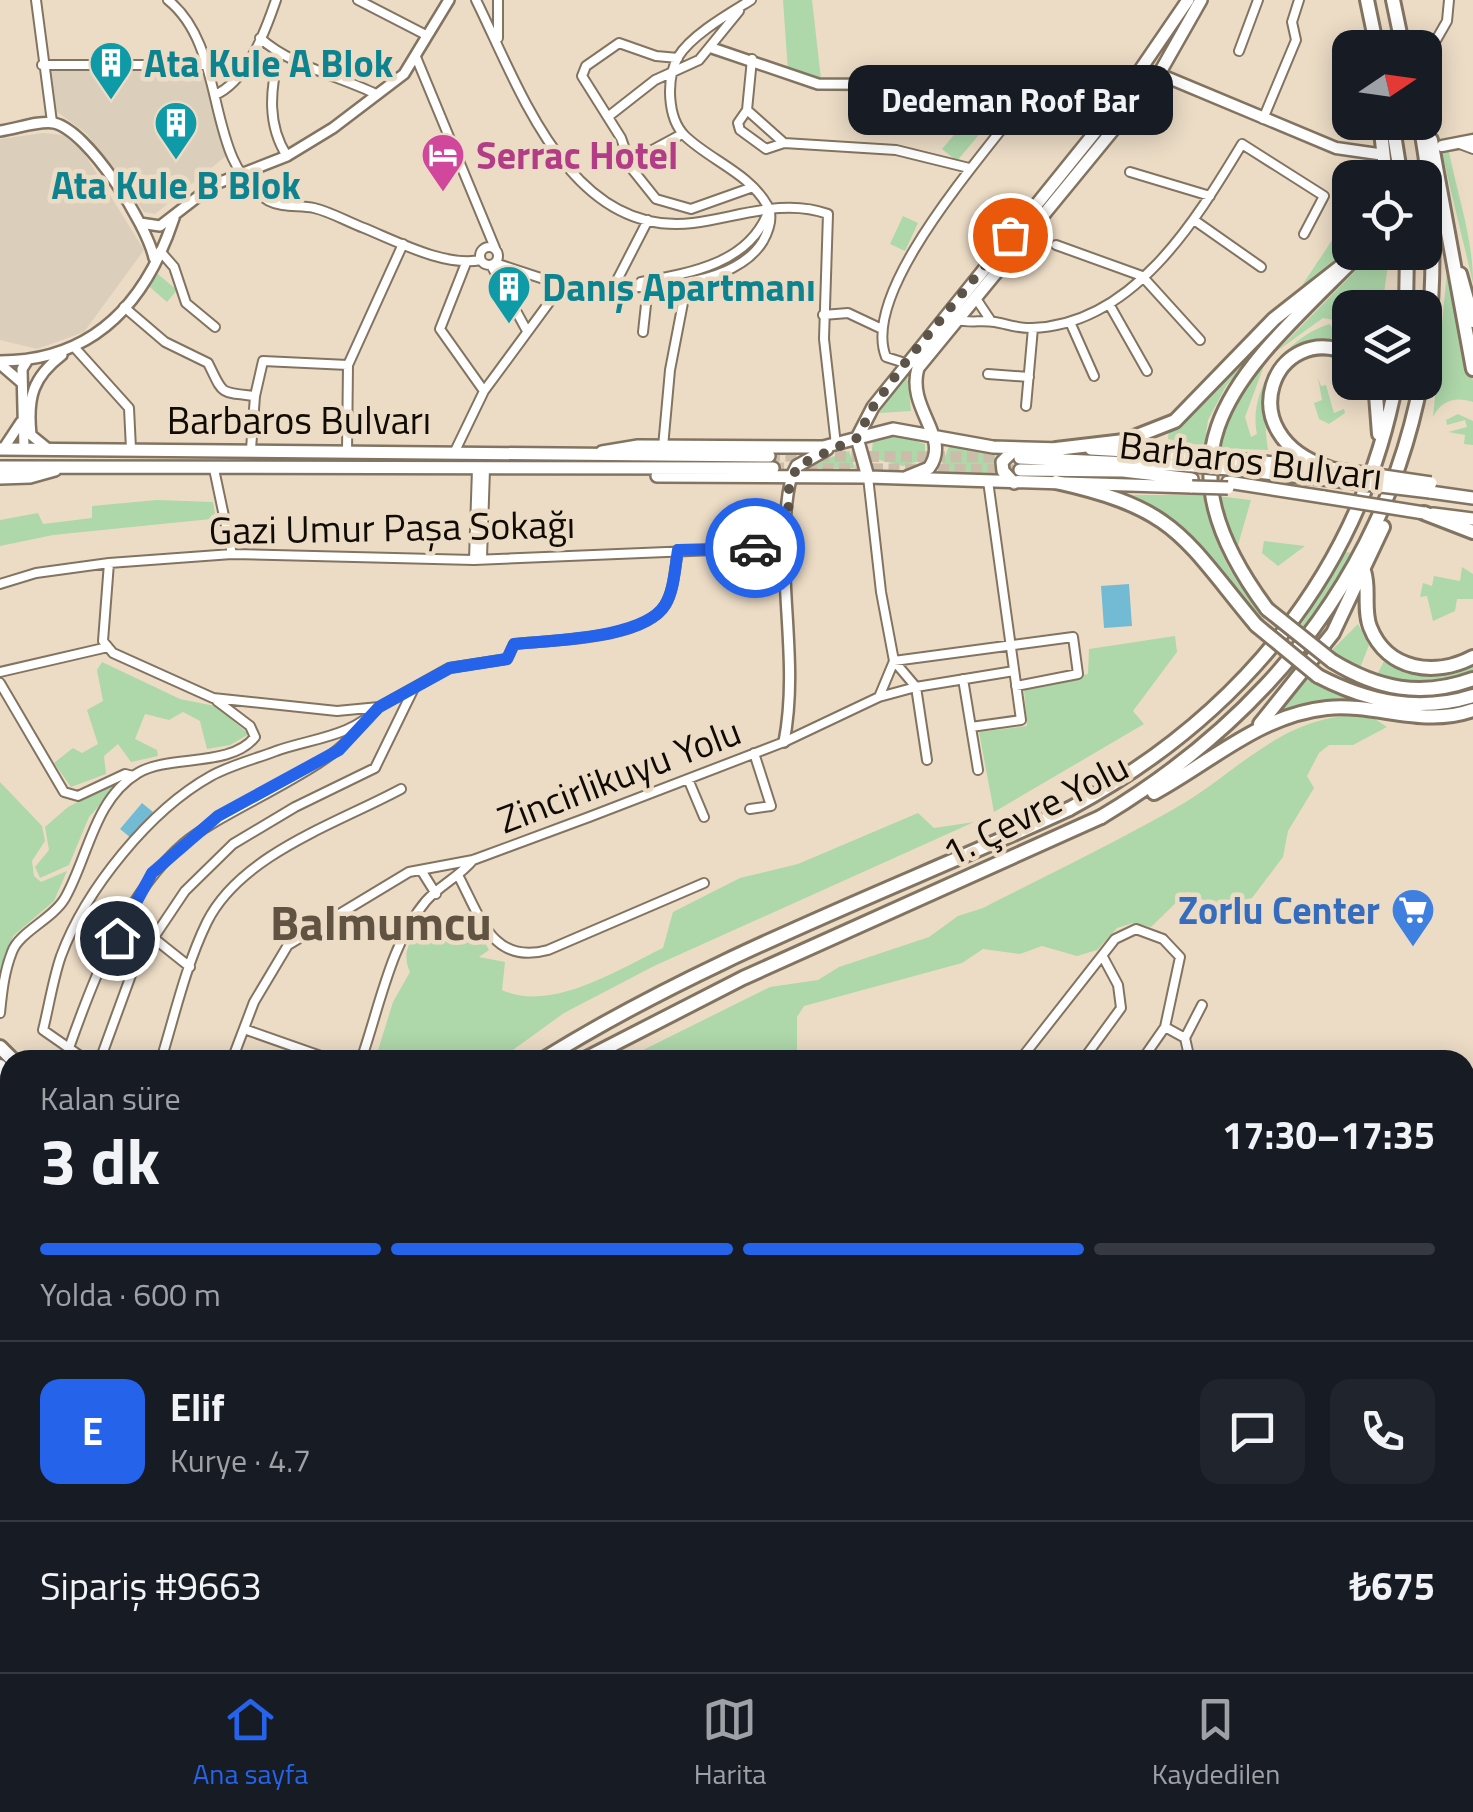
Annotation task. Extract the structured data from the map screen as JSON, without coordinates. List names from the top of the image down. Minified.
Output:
{"streets":{"highway":["1. Çevre Yolu"],"main road":["Barbaros Bulvarı"],"street":["Gazi Umur Paşa Sokağı","Zincirlikuyu Yolu"]},"districts":["Balmumcu"],"places":{"building":["Ata Kule A Blok","Ata Kule B Blok","Danış Apartmanı"],"hotel":["Serrac Hotel"],"other":["Dedeman Roof Bar"],"supermarket":["Zorlu Center"]},"north":"right","page":{"bubble":"Dedeman Roof Bar","heading":["3 dk","Kalan süre","17:30–17:35"],"panel":["Elif","Kurye · 4.7","Sipariş #9663","₺675"],"bar":"Yolda · 600 m","round":"E","tabs":["Ana sayfa","Harita","Kaydedilen"]}}
